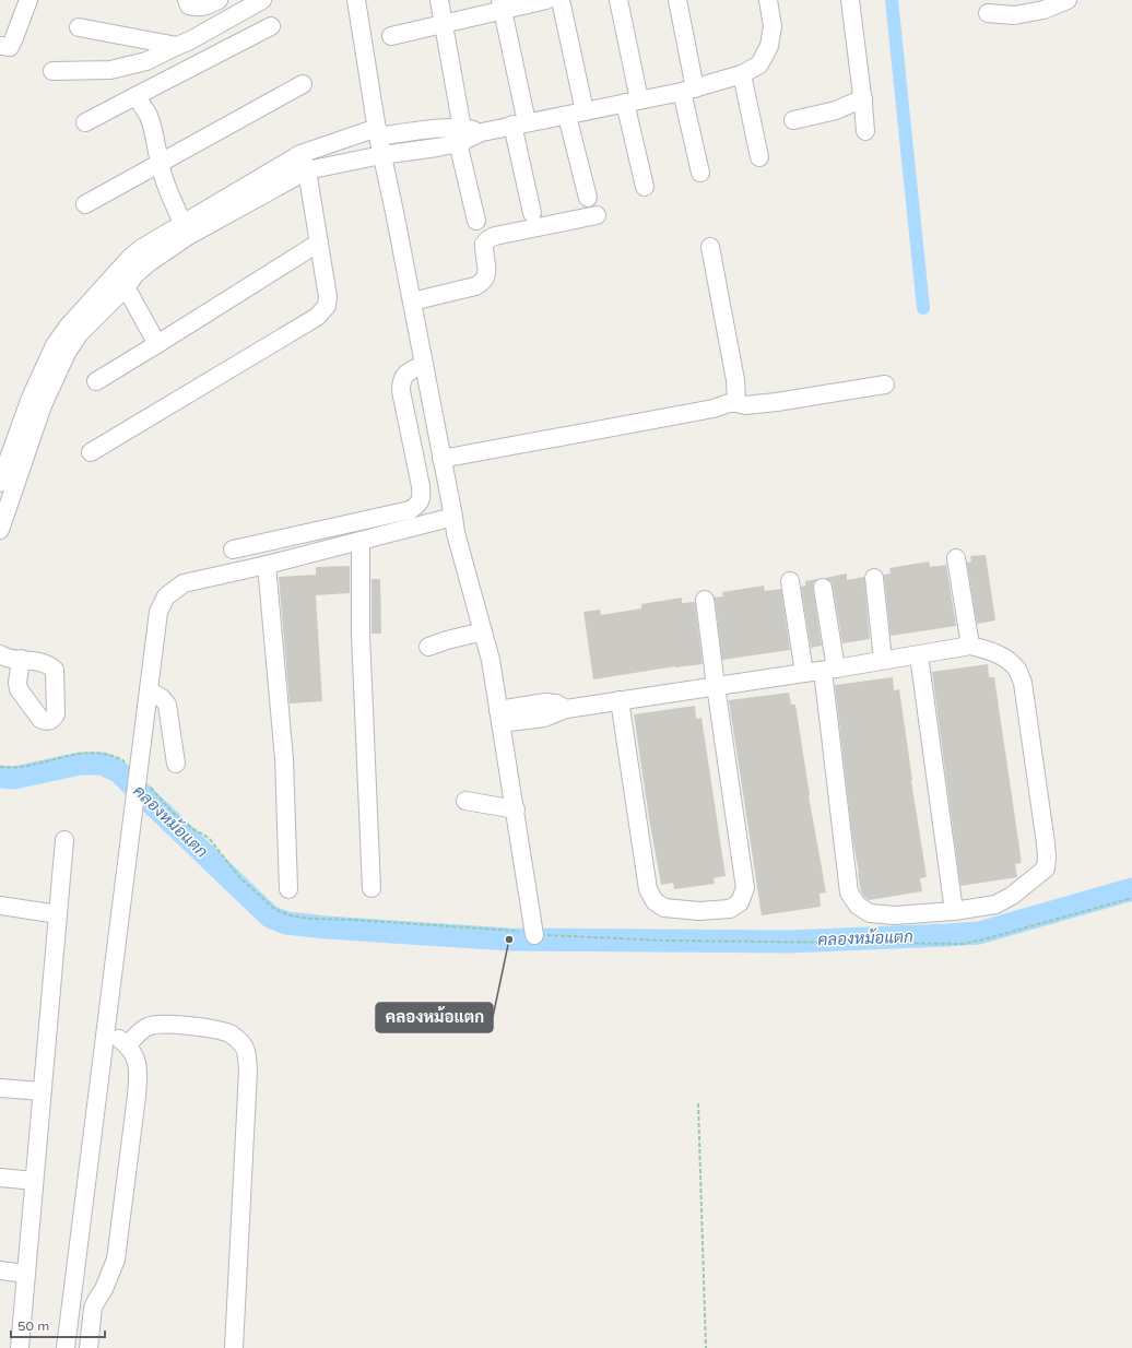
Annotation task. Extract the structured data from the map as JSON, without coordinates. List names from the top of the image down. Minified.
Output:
{"water":["คลองหม้อแตก"],"places":["คลองหม้อแตก"],"scale_bar":"50 m"}
